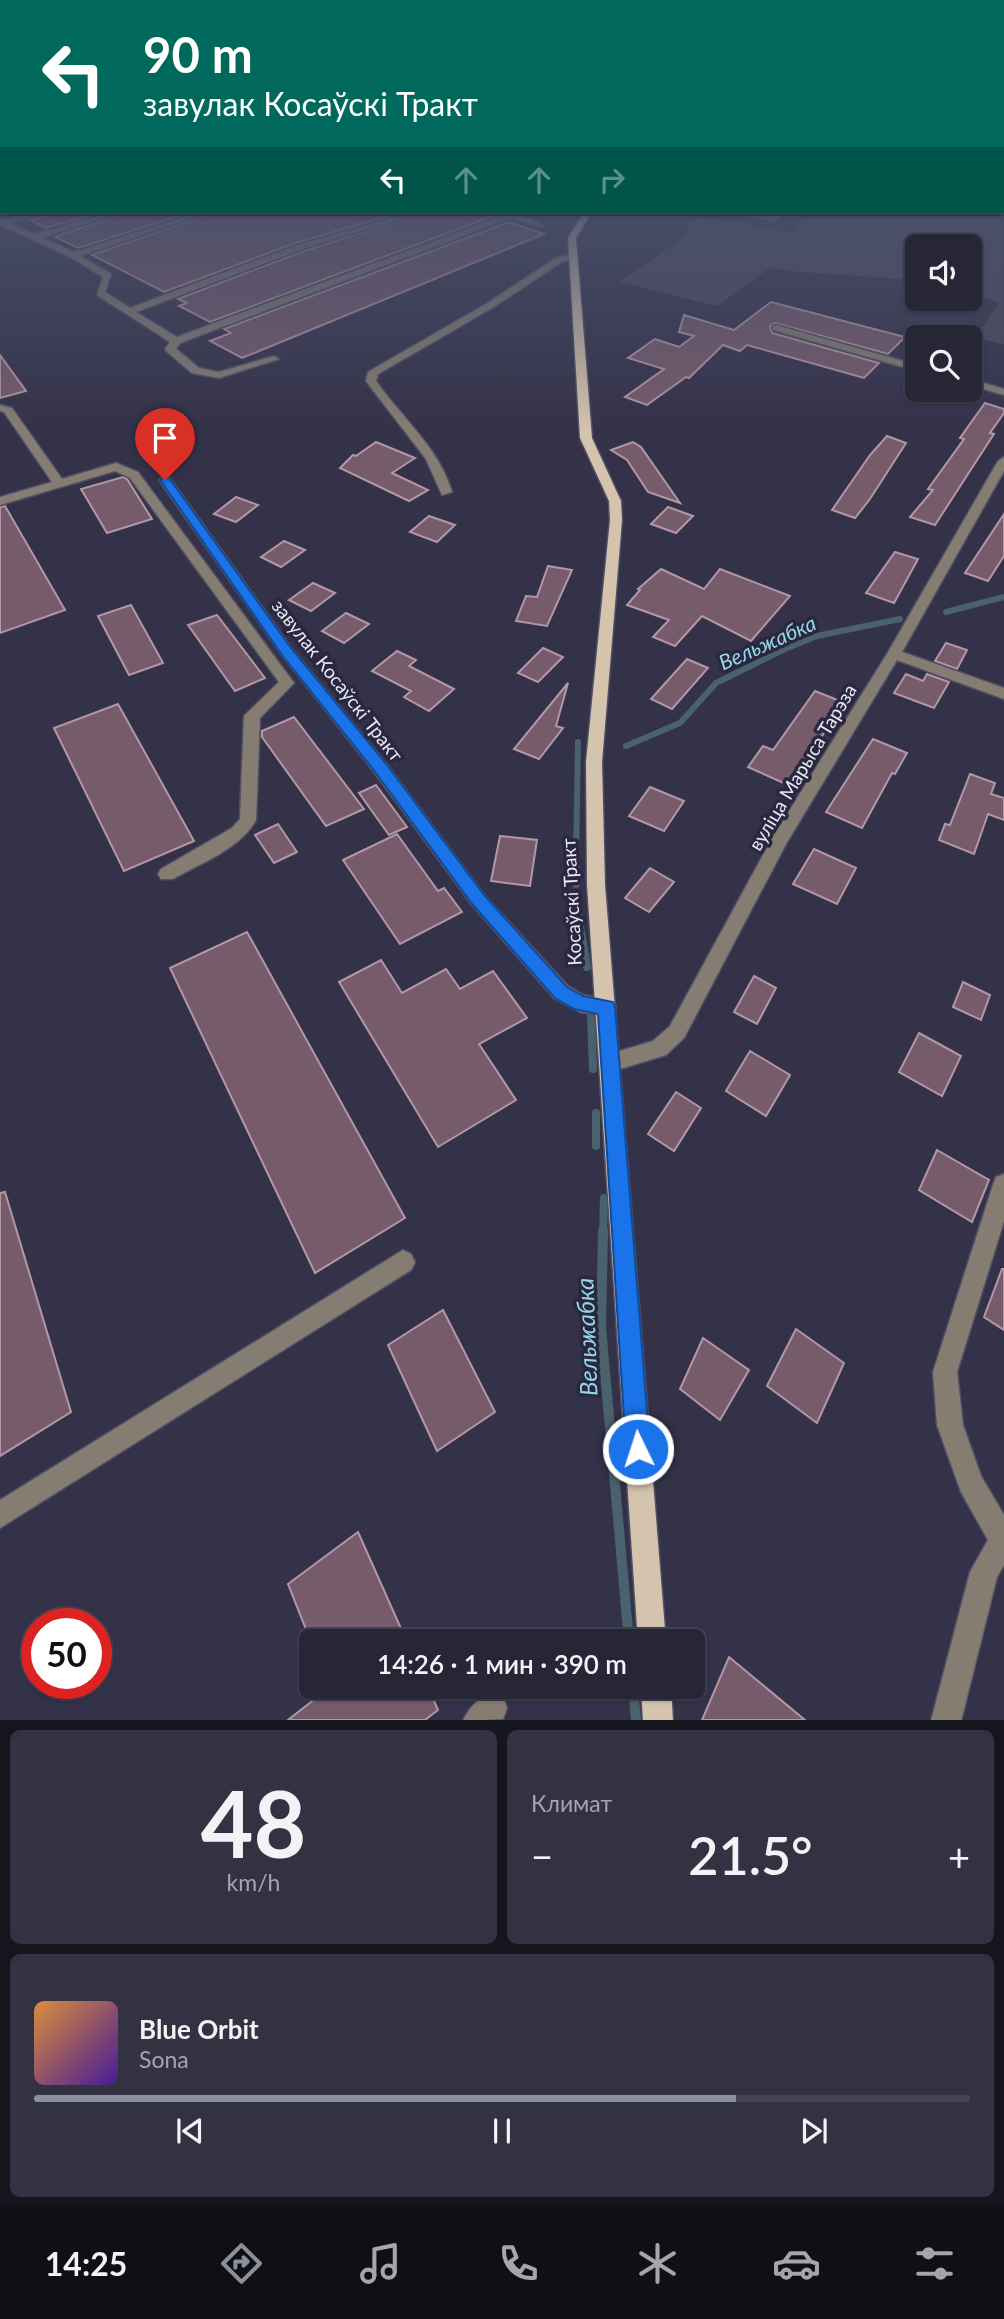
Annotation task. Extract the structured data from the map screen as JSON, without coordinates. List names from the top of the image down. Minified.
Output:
{"streets":{"main road":["Косаўскі Тракт"],"street":["завулак Косаўскі Тракт","вуліца Марыса Тарэза"]},"crossings":[["завулак Косаўскі Тракт","Косаўскі Тракт"],["вуліца Марыса Тарэза","Косаўскі Тракт"]],"water":["Вельжабка"],"page":{"turn":["90 m","завулак Косаўскі Тракт"],"limit":"50","trip":"14:26 · 1 мин · 390 m","tile":[["48","km/h"],"Климат"],"heat":["−","21.5°","+"],"song":["Blue Orbit","Sona"],"tabs":"14:25"}}
